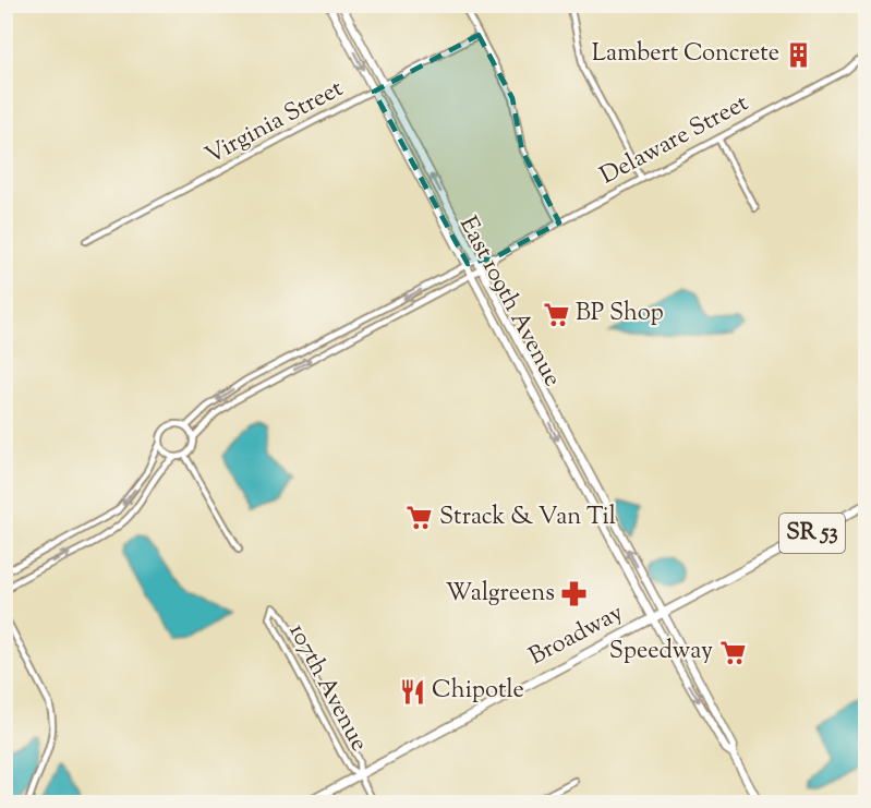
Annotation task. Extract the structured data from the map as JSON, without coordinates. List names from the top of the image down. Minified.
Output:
{"streets":{"main road":["East 109th Avenue","SR 53","Broadway"],"street":["Virginia Street","Delaware Street","107th Avenue"]},"crossings":[["Virginia Street","East 109th Avenue"],["Delaware Street","East 109th Avenue"],["East 109th Avenue","Broadway"],["Broadway","107th Avenue"]],"places":{"building":["Lambert Concrete"],"supermarket":["BP Shop","Strack & Van Til","Speedway"],"pharmacy":["Walgreens"],"restaurant":["Chipotle"]}}
